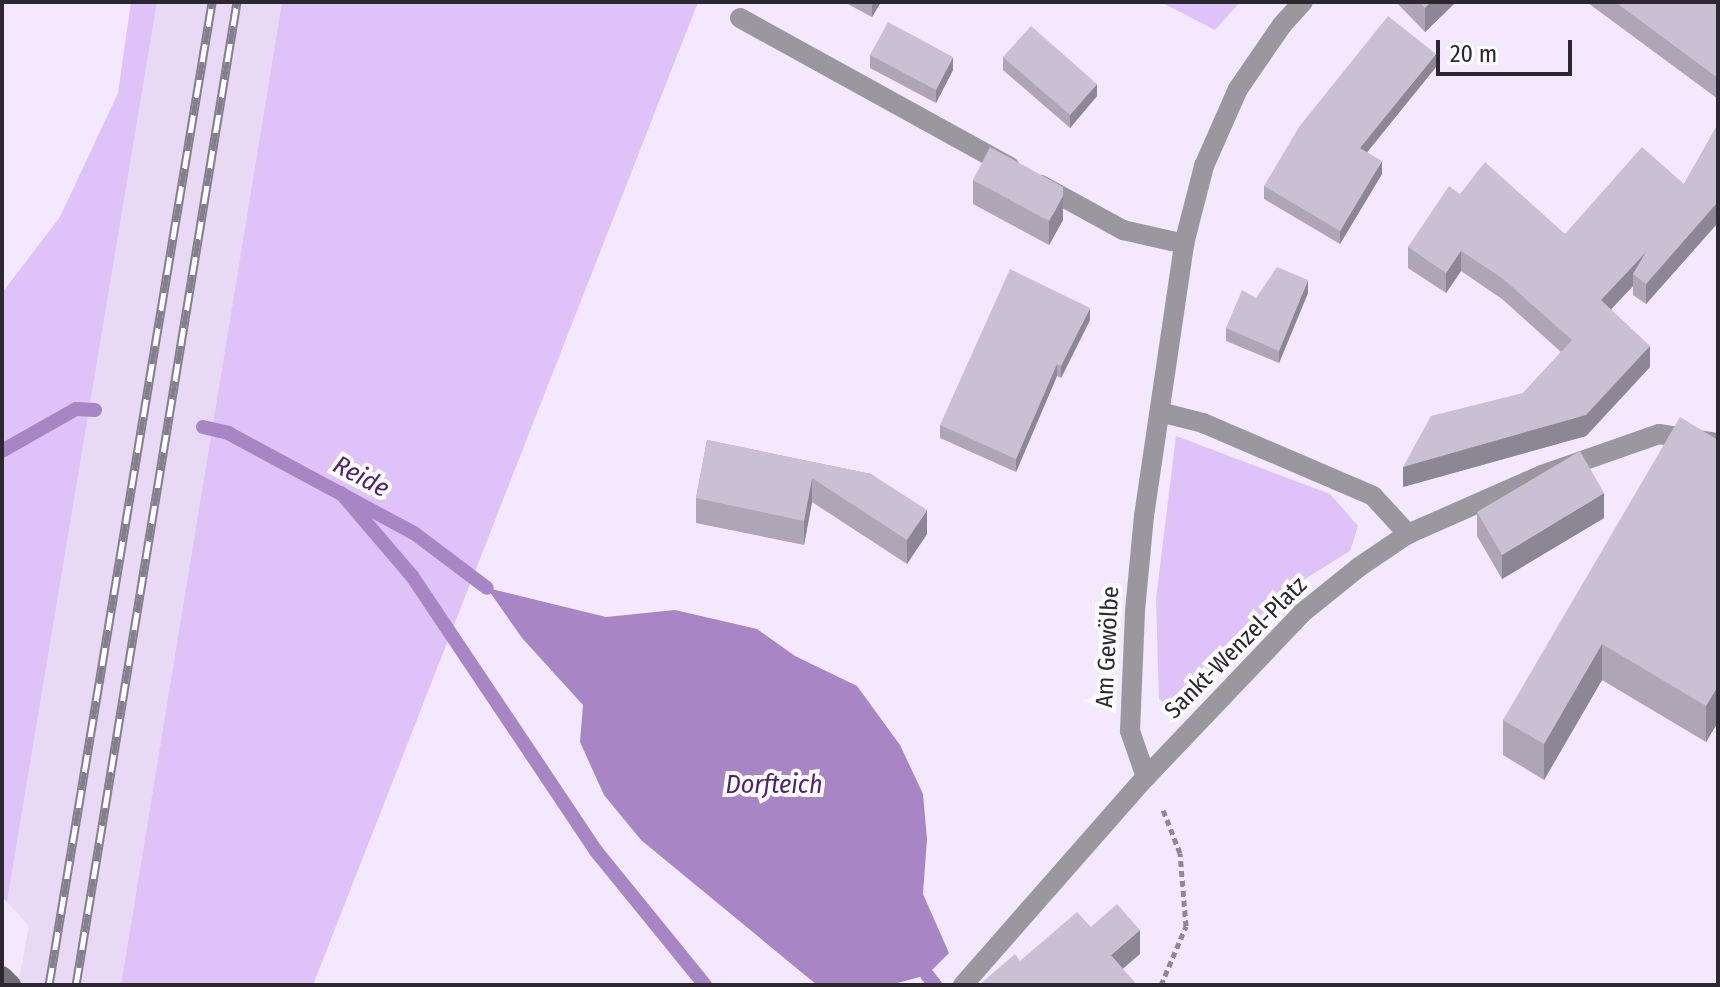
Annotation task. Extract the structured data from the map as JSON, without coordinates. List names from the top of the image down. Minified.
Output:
{"streets":{"street":["Am Gewölbe","Sankt-Wenzel-Platz"]},"crossings":[["Am Gewölbe","Sankt-Wenzel-Platz"]],"water":["Reide","Dorfteich"],"scale_bar":"20 m"}
